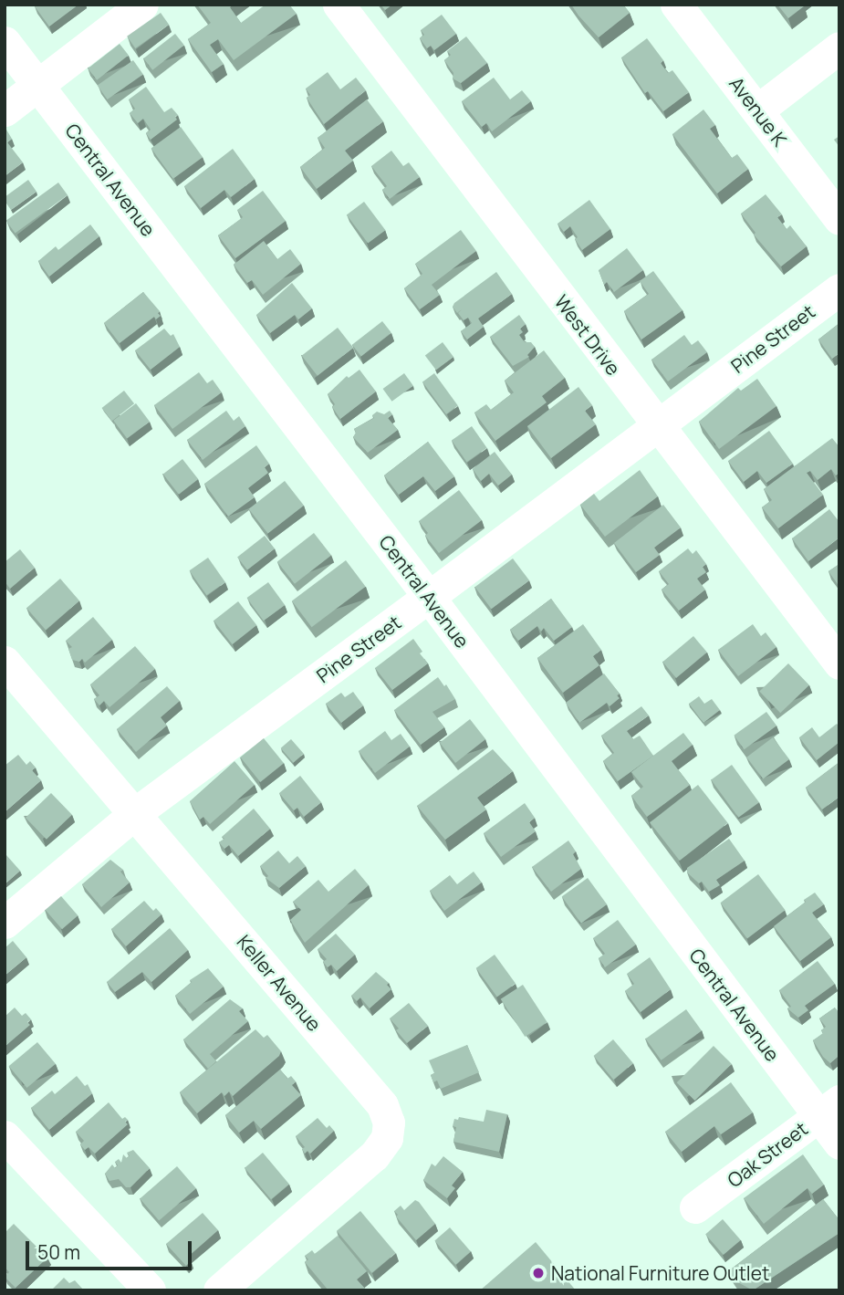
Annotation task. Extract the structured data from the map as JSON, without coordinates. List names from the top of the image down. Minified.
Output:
{"streets":{"street":["Avenue K","Central Avenue","West Drive","Pine Street","Keller Avenue","Oak Street"]},"crossings":[["Central Avenue","Pine Street"],["Central Avenue","Oak Street"],["West Drive","Pine Street"],["Pine Street","Keller Avenue"]],"places":["National Furniture Outlet"],"scale_bar":"50 m"}
